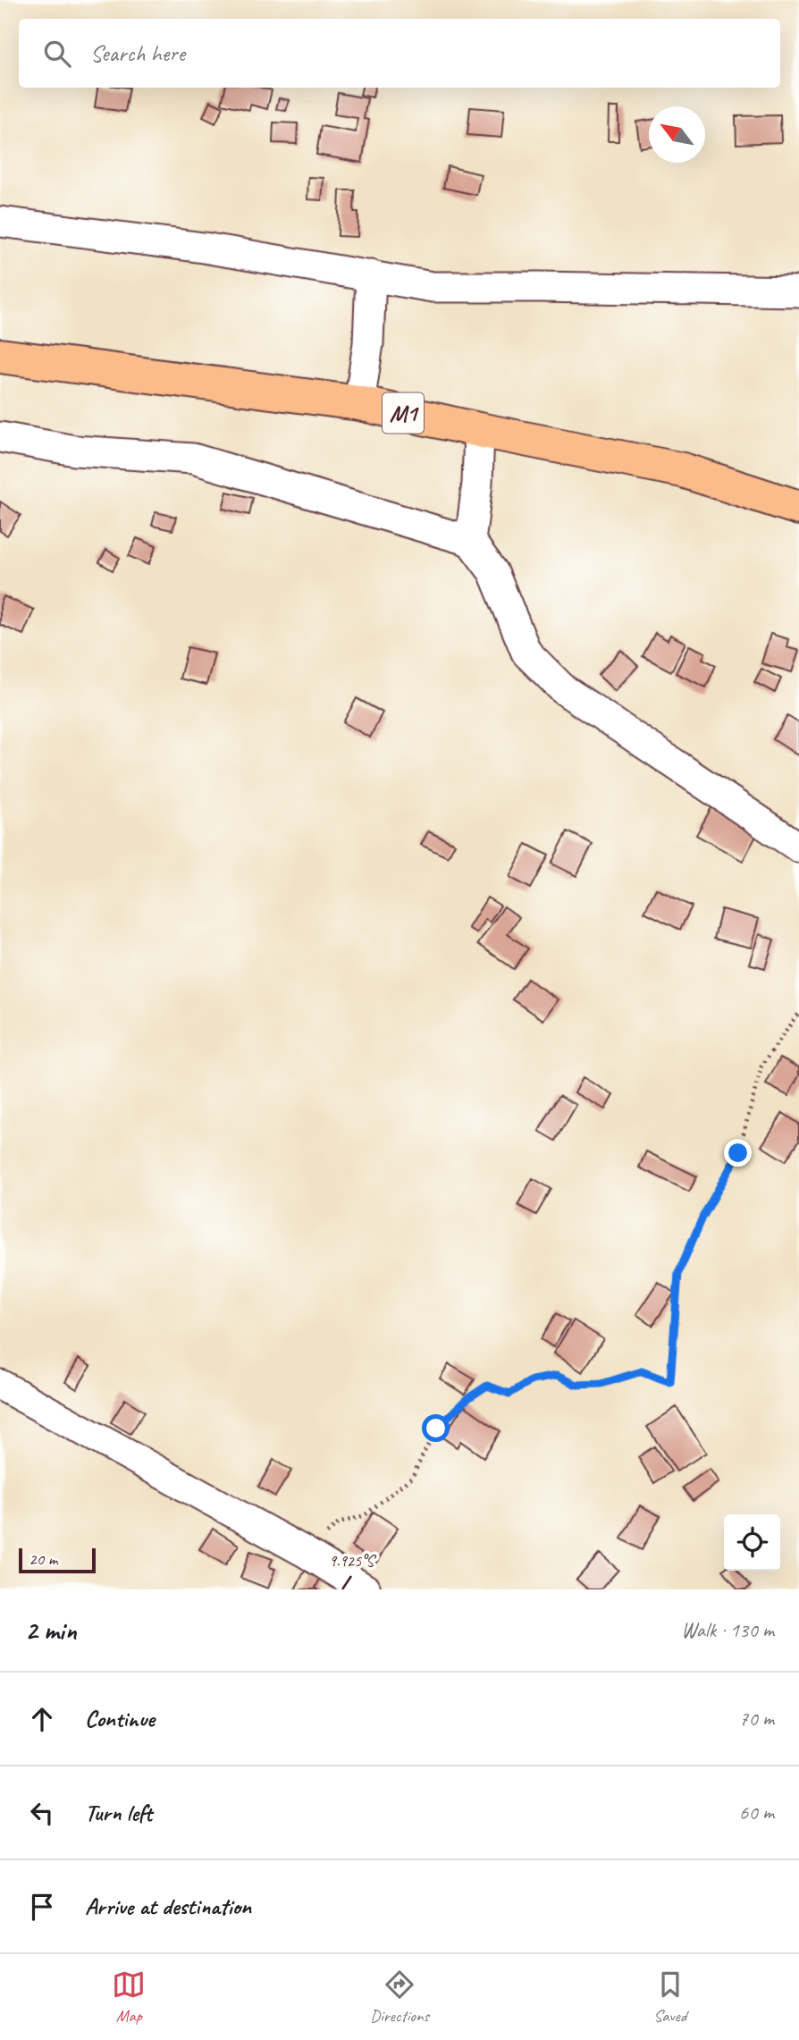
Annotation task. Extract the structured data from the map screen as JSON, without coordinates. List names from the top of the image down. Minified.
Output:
{"streets":{"highway":["M1"]},"scale_bar":"20 m","north":"top left","page":{"search":"Search here","scale":"20 m","heading":["2 min","Walk · 130 m"],"list":[["Continue","70 m"],["Turn left","60 m"],"Arrive at destination"],"nav":["Map","Directions","Saved"]},"coordinates":["9.925°S"]}
